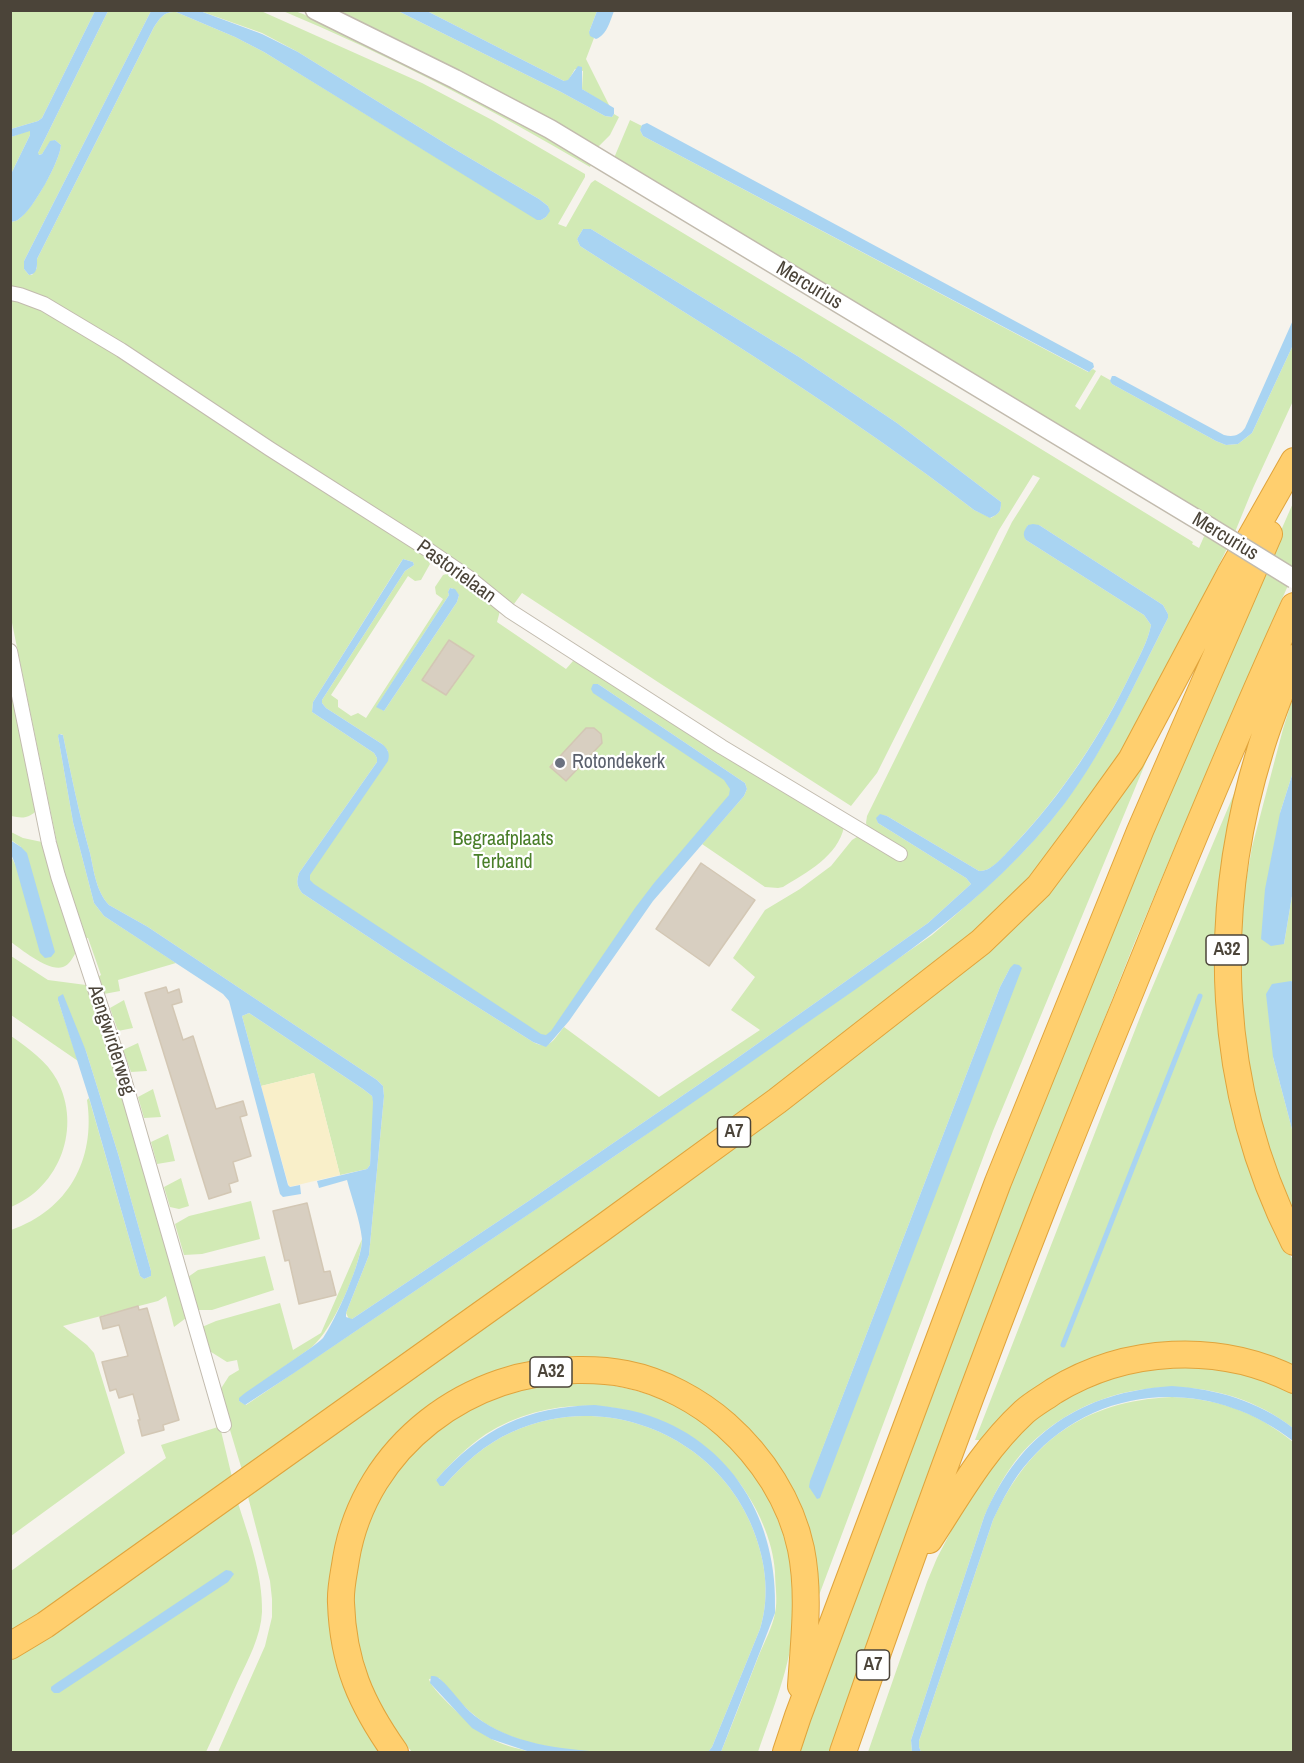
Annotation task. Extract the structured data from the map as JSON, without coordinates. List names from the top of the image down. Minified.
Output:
{"streets":{"highway":["A32","A7"],"street":["Mercurius","Pastorielaan","Aengwirderweg"]},"parks":["Begraafplaats Terband"],"places":["Rotondekerk"]}
